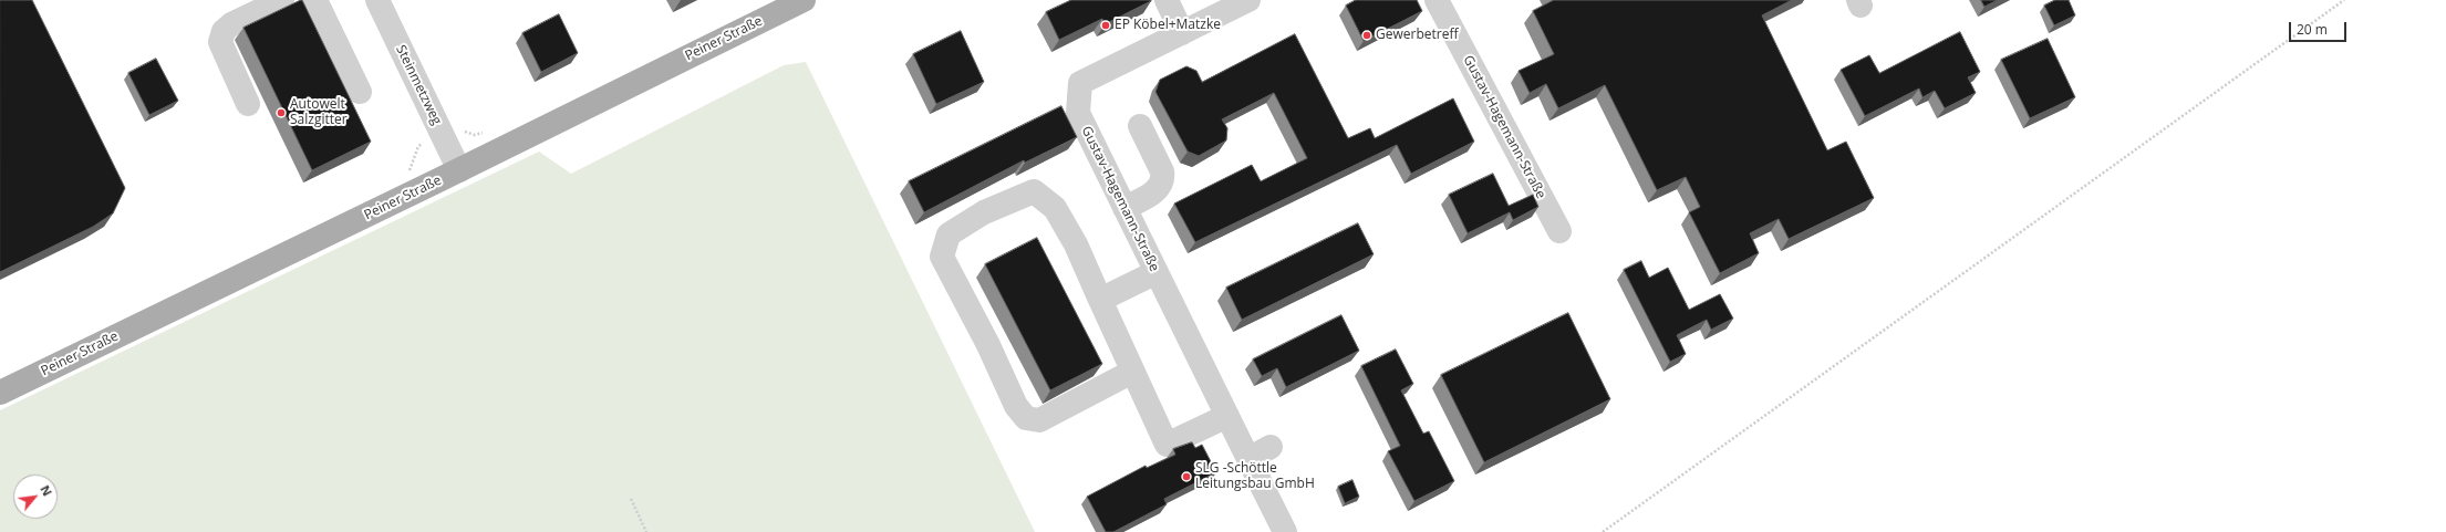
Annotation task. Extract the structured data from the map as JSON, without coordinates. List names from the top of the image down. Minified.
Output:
{"streets":{"main road":["Peiner Straße"],"street":["Steinmetzweg","Gustav-Hagemann-Straße"]},"crossings":[["Peiner Straße","Steinmetzweg"]],"places":["EP Köbel+Matzke","Gewerbetreff","Autowelt Salzgitter","SLG -Schöttle Leitungsbau GmbH"],"scale_bar":"20 m","north":"top right"}
